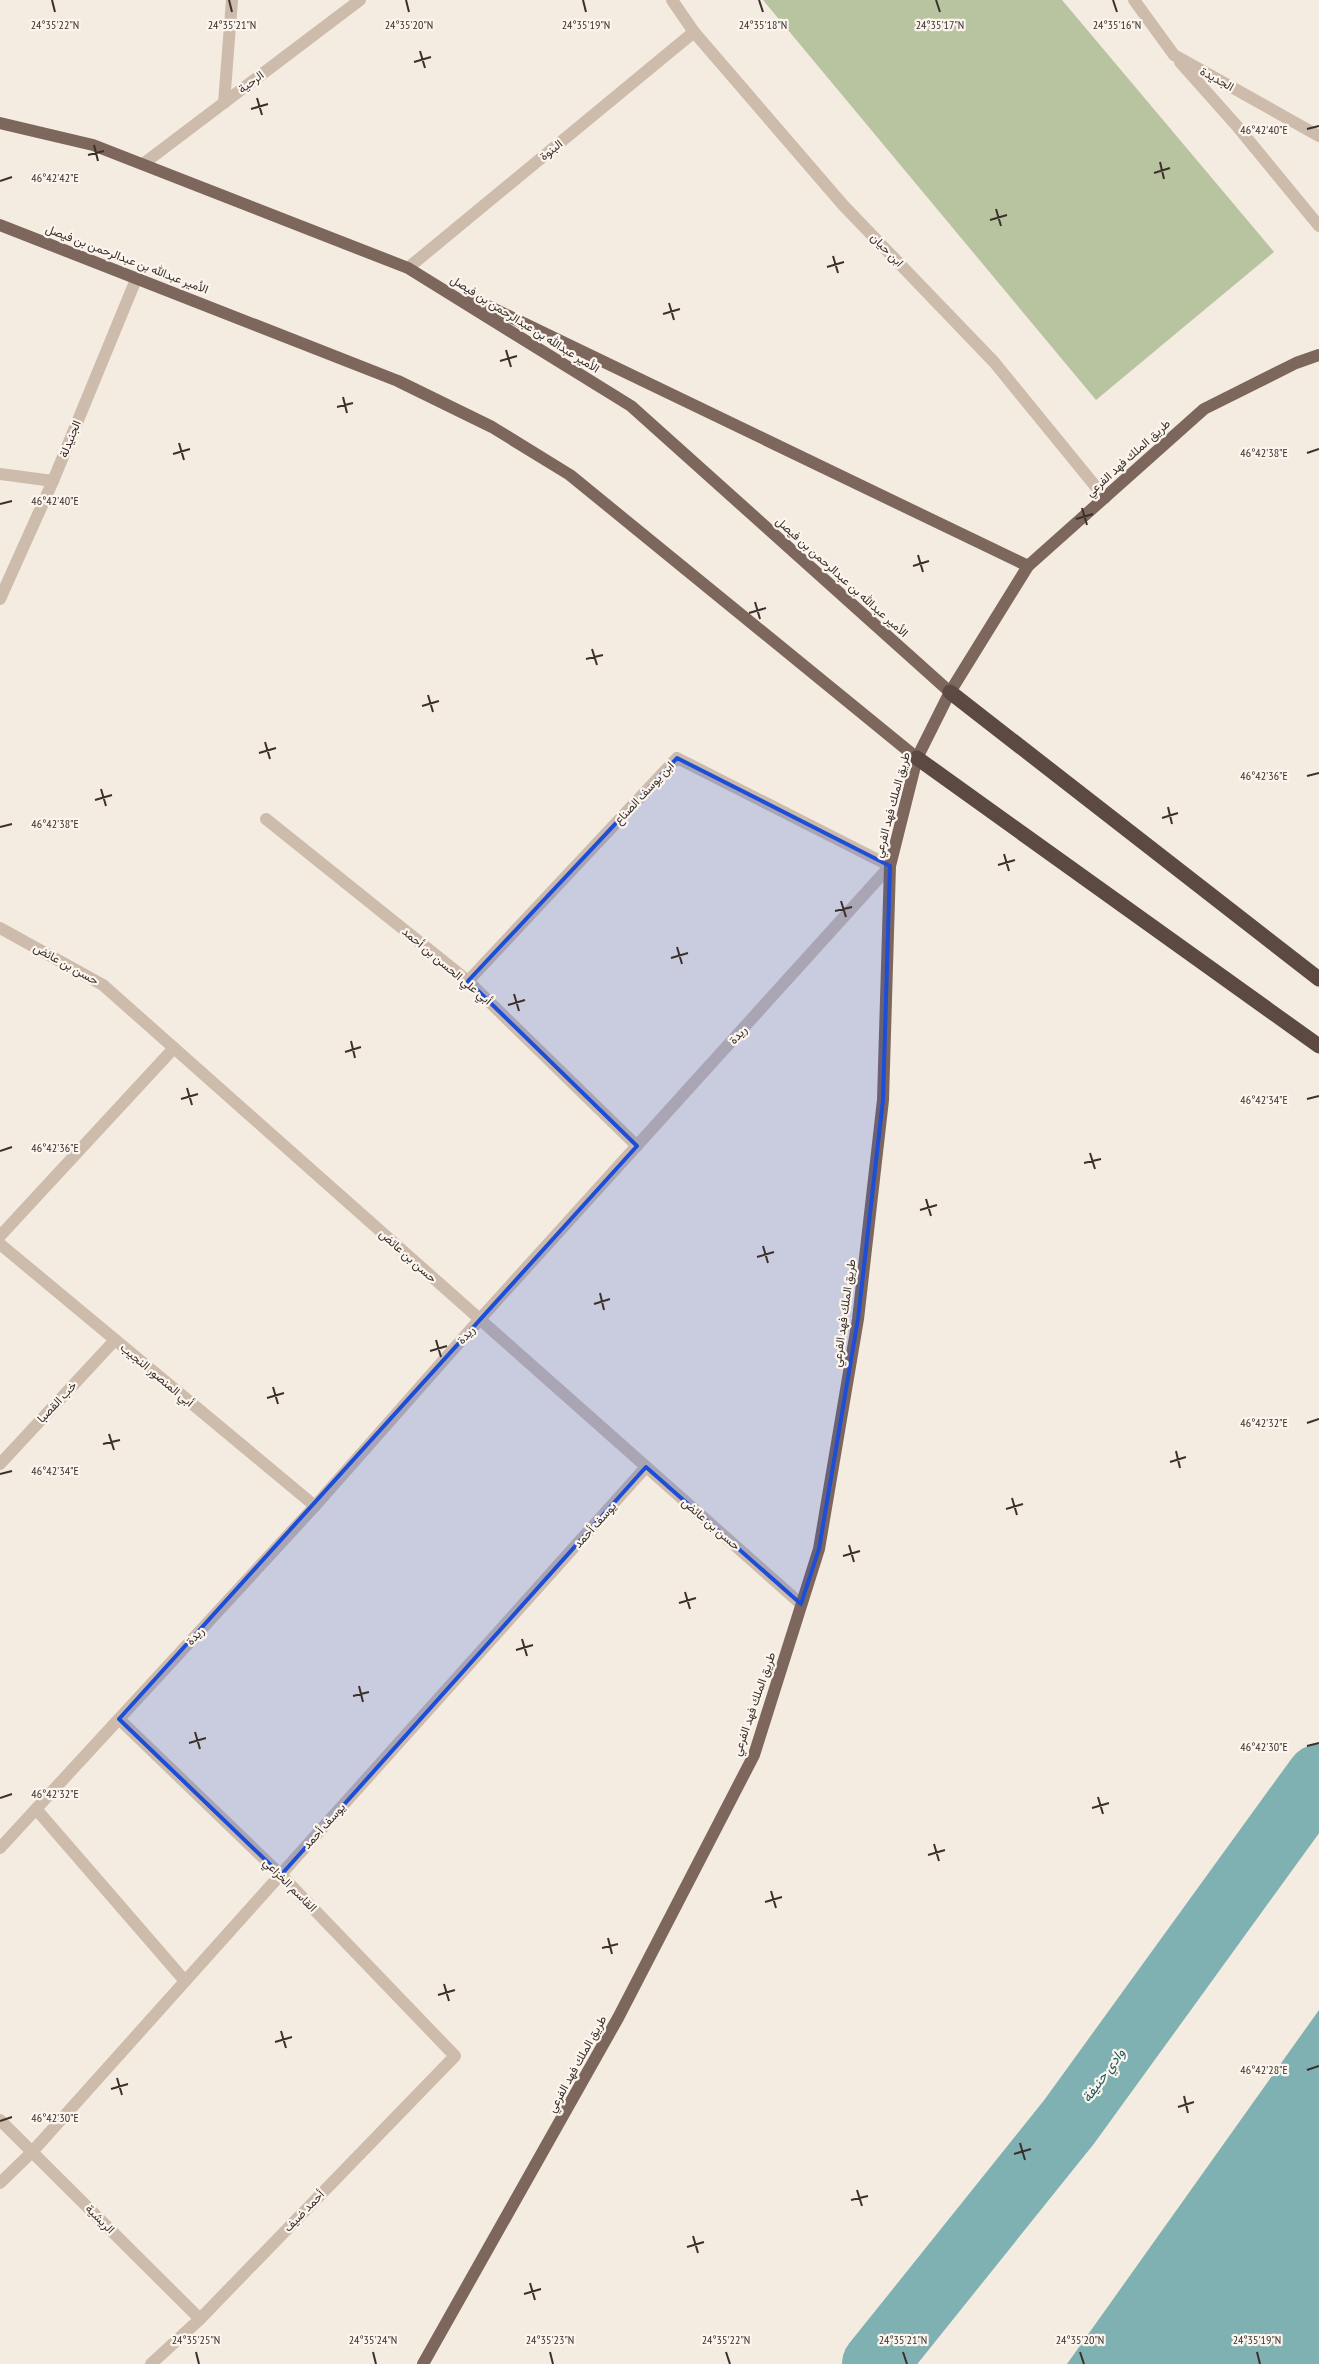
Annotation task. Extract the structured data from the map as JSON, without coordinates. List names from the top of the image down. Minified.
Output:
{"streets":{"main road":["الأمير عبدالله بن عبدالرحمن بن فيصل","طريق الملك فهد الفرعي"],"street":["الجديدة","الرحية","البنوة","ابن حيان","الجنيدلة","ابن يوسف الصناع","حسن بن عائض","أبي علي الحسن بن أحمد","ريدة","أبي المنصور النجيب","خب القصبا","يوسف أحمد","القاسم الخزاعي","أحمد ضيف","الريشية"]},"crossings":[["الرحية","الأمير عبدالله بن عبدالرحمن بن فيصل"],["البنوة","ابن حيان"],["البنوة","الأمير عبدالله بن عبدالرحمن بن فيصل"],["ابن حيان","طريق الملك فهد الفرعي"],["الأمير عبدالله بن عبدالرحمن بن فيصل","الجنيدلة"],["الأمير عبدالله بن عبدالرحمن بن فيصل","طريق الملك فهد الفرعي"],["طريق الملك فهد الفرعي","ابن يوسف الصناع"],["طريق الملك فهد الفرعي","حسن بن عائض"],["طريق الملك فهد الفرعي","ريدة"],["ابن يوسف الصناع","أبي علي الحسن بن أحمد"],["ابن يوسف الصناع","ريدة"],["حسن بن عائض","ريدة"],["حسن بن عائض","يوسف أحمد"],["أبي علي الحسن بن أحمد","ريدة"],["ريدة","أبي المنصور النجيب"],["ريدة","القاسم الخزاعي"],["أبي المنصور النجيب","خب القصبا"],["يوسف أحمد","القاسم الخزاعي"],["يوسف أحمد","الريشية"],["القاسم الخزاعي","أحمد ضيف"],["أحمد ضيف","الريشية"]],"water":["وادي حنيفة"],"coordinates":["24°35'22\"N","24°35'21\"N","24°35'20\"N","24°35'19\"N","24°35'18\"N","24°35'17\"N","24°35'16\"N","46°42'40\"E","46°42'42\"E","46°42'38\"E","46°42'36\"E","46°42'34\"E","46°42'32\"E","46°42'30\"E","46°42'28\"E","24°35'25\"N","24°35'24\"N","24°35'23\"N"]}
